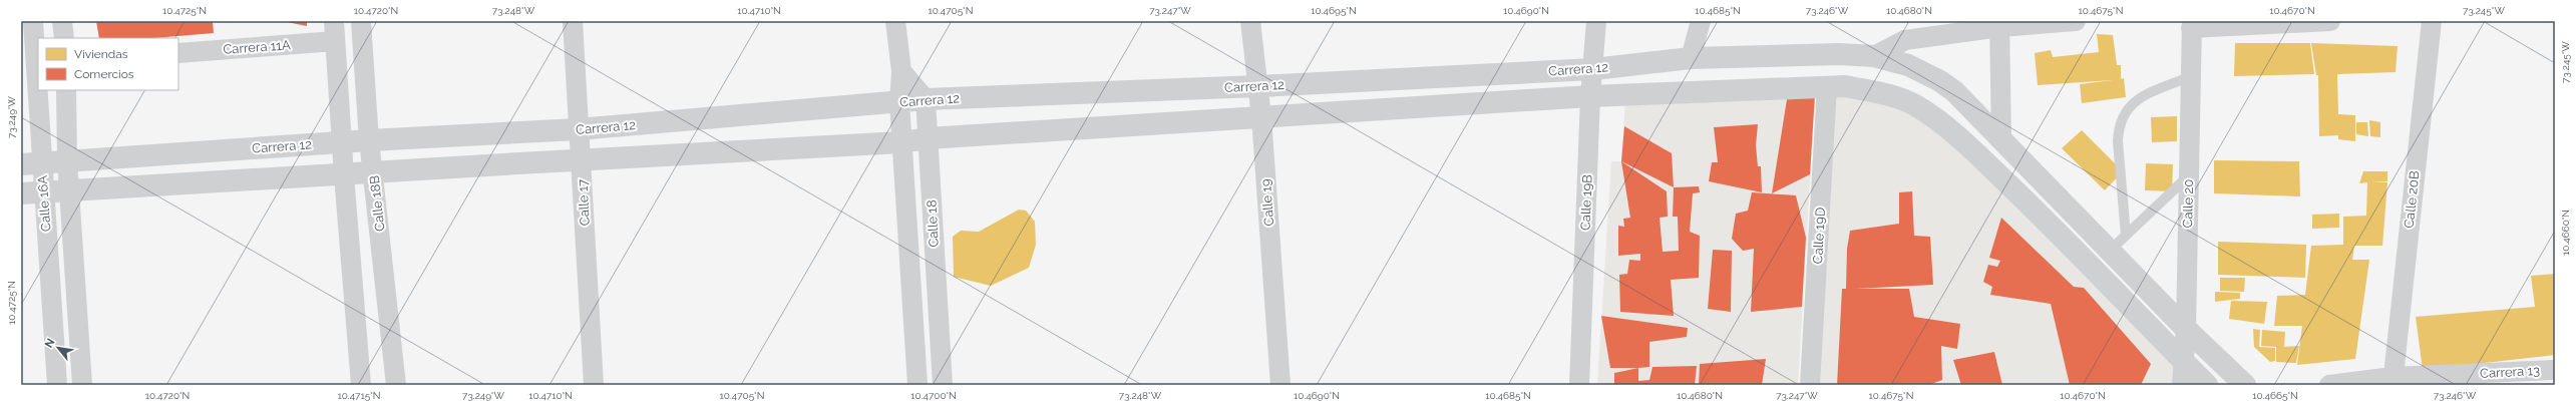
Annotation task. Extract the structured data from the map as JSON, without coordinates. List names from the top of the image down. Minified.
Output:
{"streets":{"street":["Carrera 11A","Carrera 12","Calle 20B","Calle 17","Calle 19","Calle 19B","Calle 16A","Calle 18B","Calle 20","Calle 18","Calle 19D","Carrera 13"]},"crossings":[["Carrera 12","Calle 17"],["Carrera 12","Calle 19"],["Carrera 12","Calle 19B"],["Carrera 12","Calle 16A"],["Carrera 12","Calle 18B"],["Carrera 12","Calle 20"],["Carrera 12","Calle 18"],["Calle 20B","Carrera 13"]],"legend":["Viviendas","Comercios"],"north":"top left","coordinates":["10.4725°N","10.4720°N","73.248°W","10.4710°N","10.4705°N","73.247°W","10.4695°N","10.4690°N","10.4685°N","73.246°W","10.4680°N","10.4675°N","10.4670°N","73.245°W","73.249°W","10.4660°N","10.4715°N","10.4700°N","10.4665°N"]}
